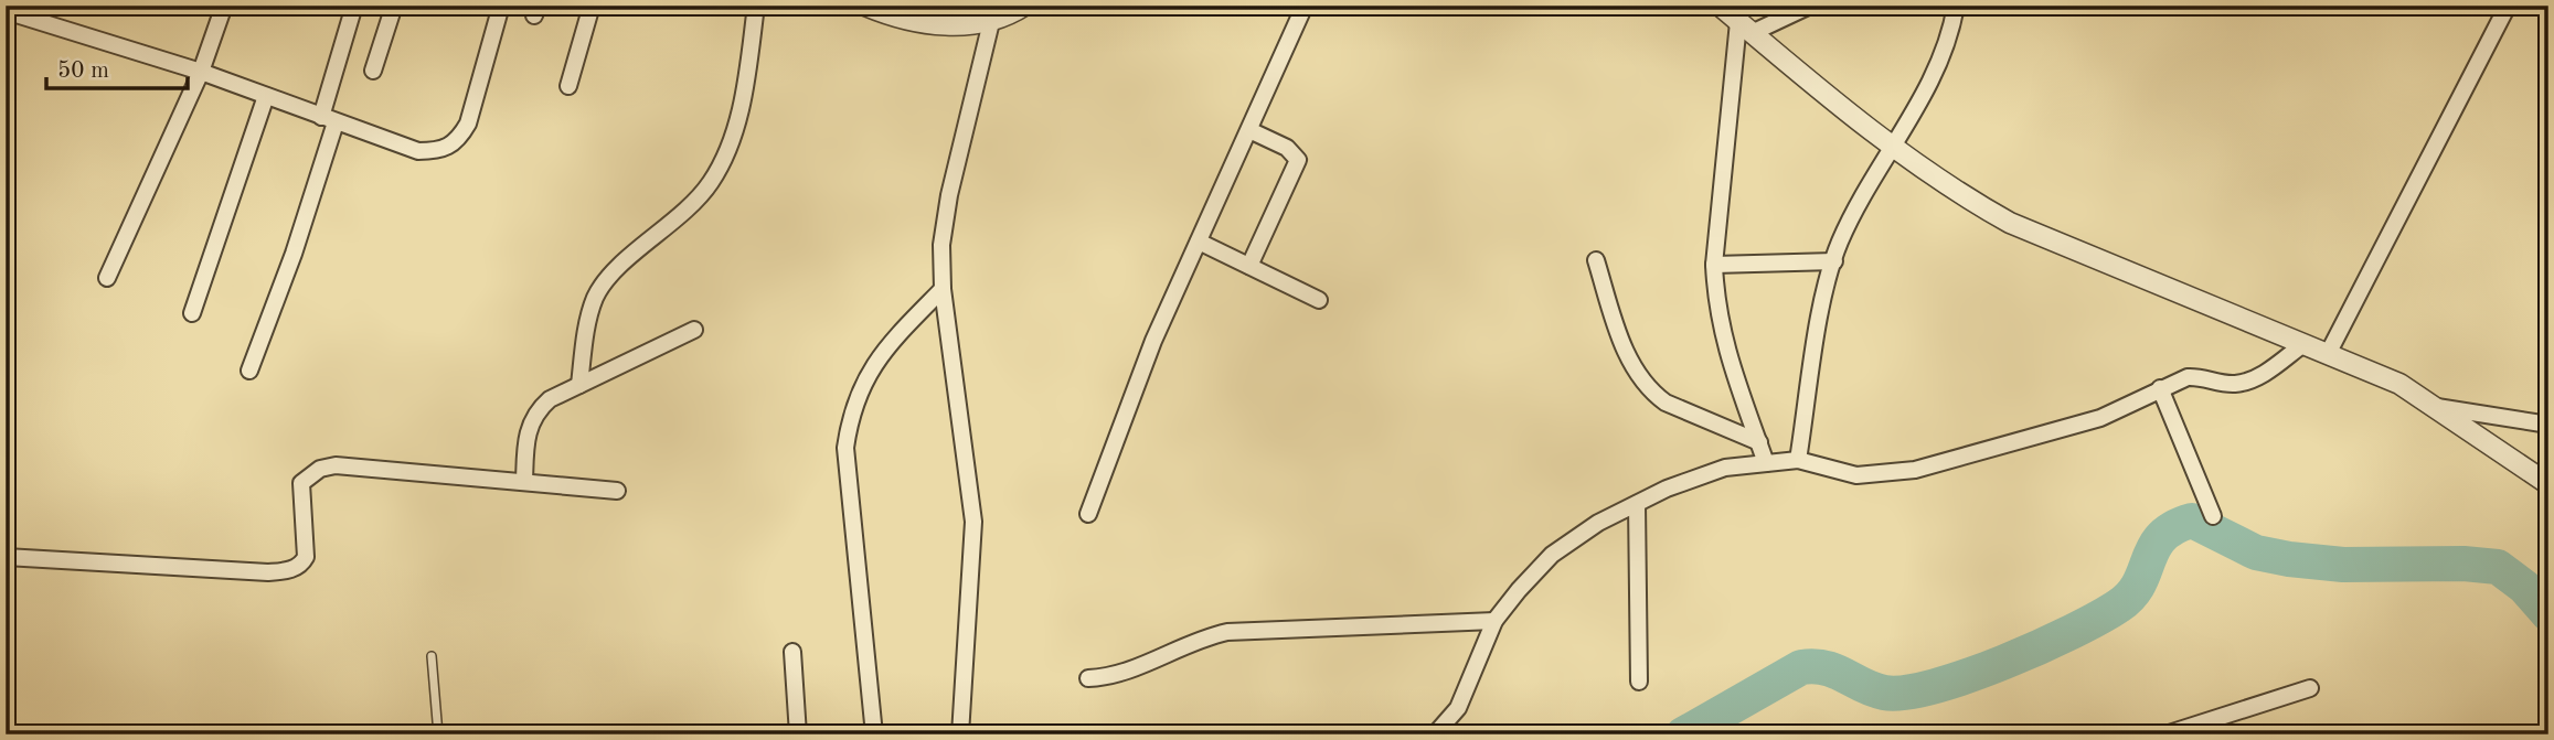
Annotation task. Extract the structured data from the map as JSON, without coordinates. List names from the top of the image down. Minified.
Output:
{"scale_bar":"50 m"}
